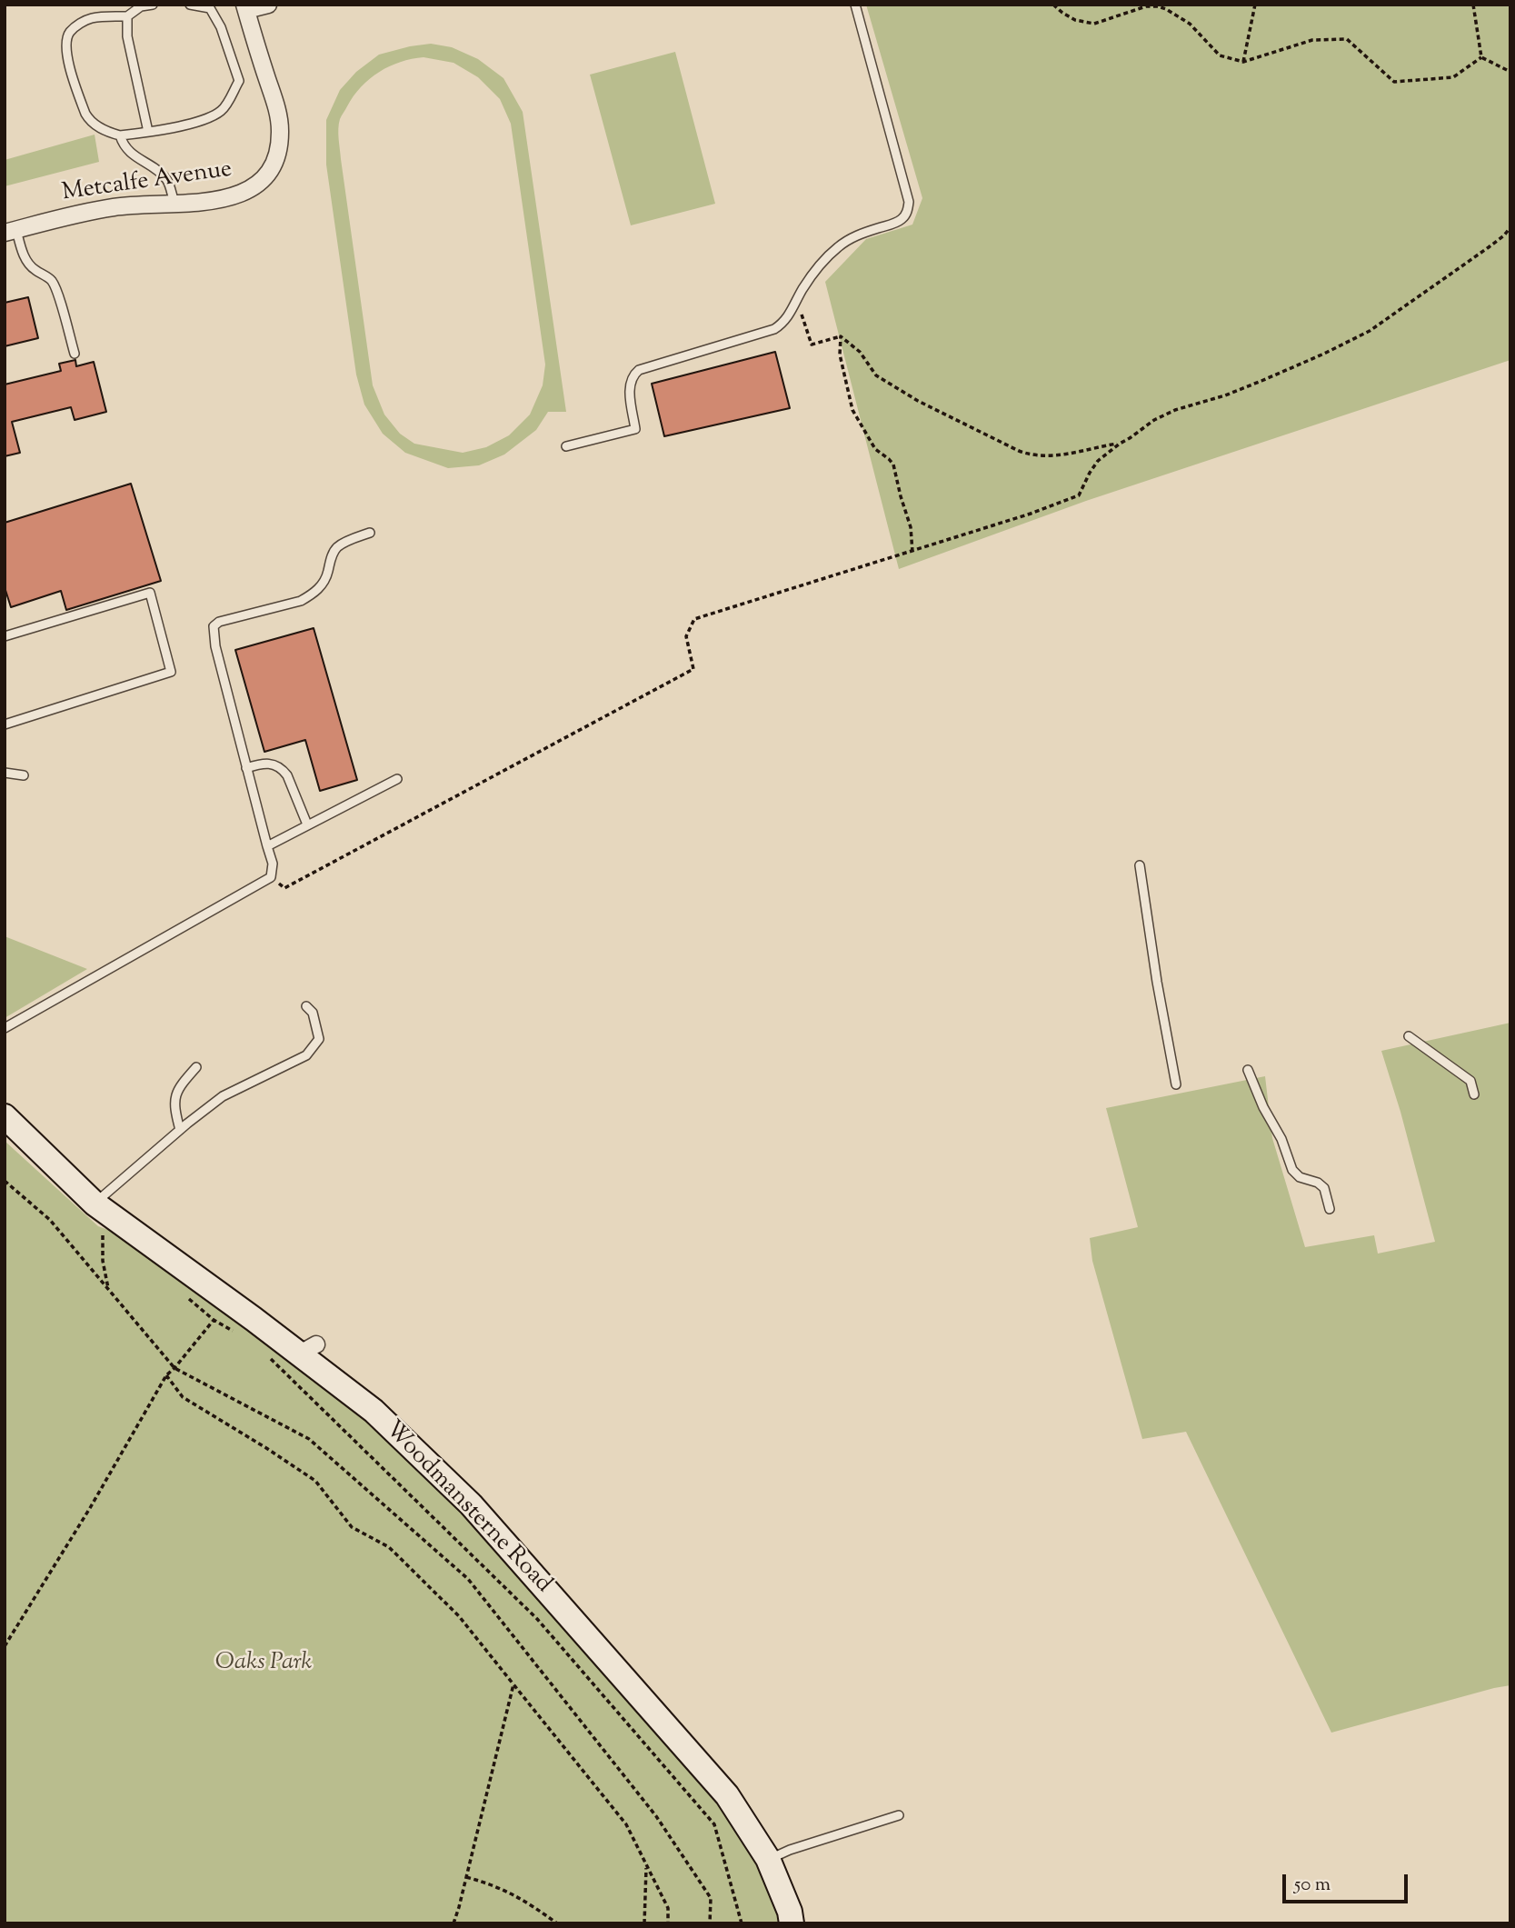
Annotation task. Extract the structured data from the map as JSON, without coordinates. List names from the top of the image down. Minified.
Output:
{"streets":{"main road":["Woodmansterne Road"],"street":["Metcalfe Avenue"]},"parks":["Oaks Park"],"scale_bar":"50 m"}
